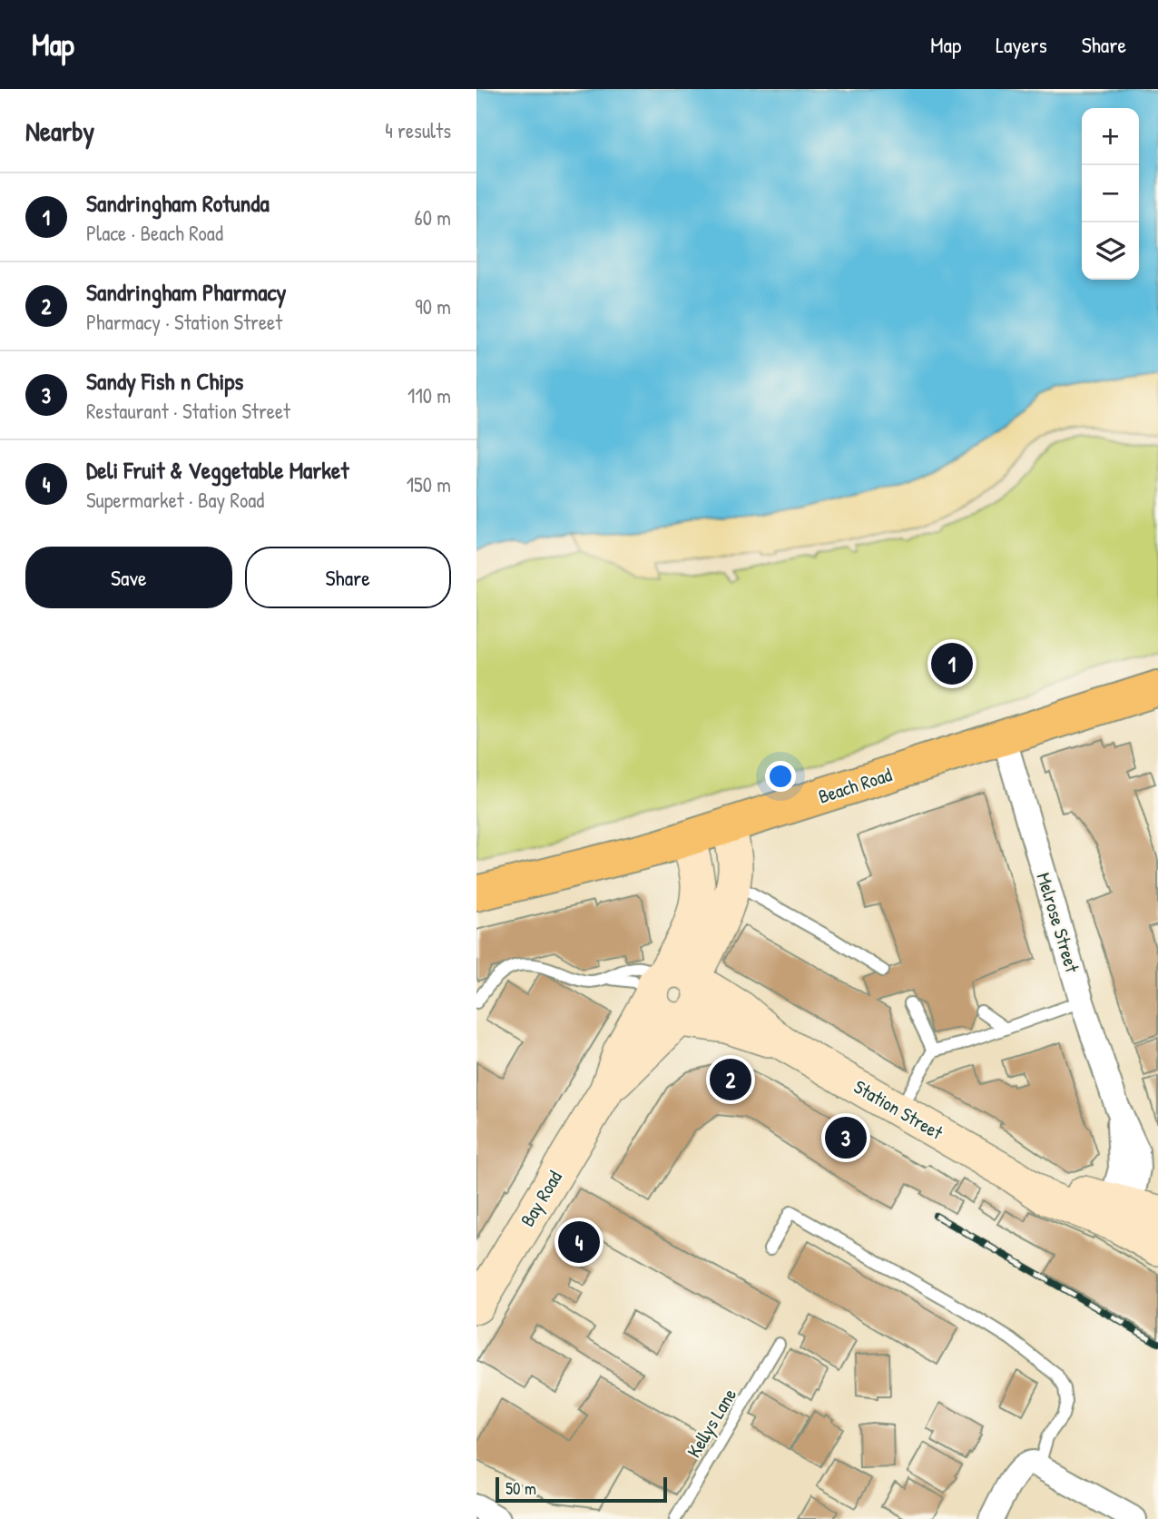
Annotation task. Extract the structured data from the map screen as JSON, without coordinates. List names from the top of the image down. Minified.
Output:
{"streets":{"main road":["Beach Road","Station Street","Bay Road"],"street":["Melrose Street"],"lane":["Kellys Lane"]},"crossings":[["Beach Road","Melrose Street"],["Beach Road","Bay Road"],["Melrose Street","Station Street"],["Station Street","Bay Road"]],"scale_bar":"50 m","page":{"header":"Map","nav":["Map","Layers","Share"],"heading":["Nearby","4 results"],"map_buttons":["+","−"],"list":[{"mark":"1","name":"Sandringham Rotunda","note":"Place · Beach Road","value":"60 m"},{"mark":"2","name":"Sandringham Pharmacy","note":"Pharmacy · Station Street","value":"90 m"},{"mark":"3","name":"Sandy Fish n Chips","note":"Restaurant · Station Street","value":"110 m"},{"mark":"4","name":"Deli Fruit & Veggetable Market","note":"Supermarket · Bay Road","value":"150 m"}],"buttons":["Save","Share"],"pins":["1","2","3","4"],"scale":"50 m"}}
